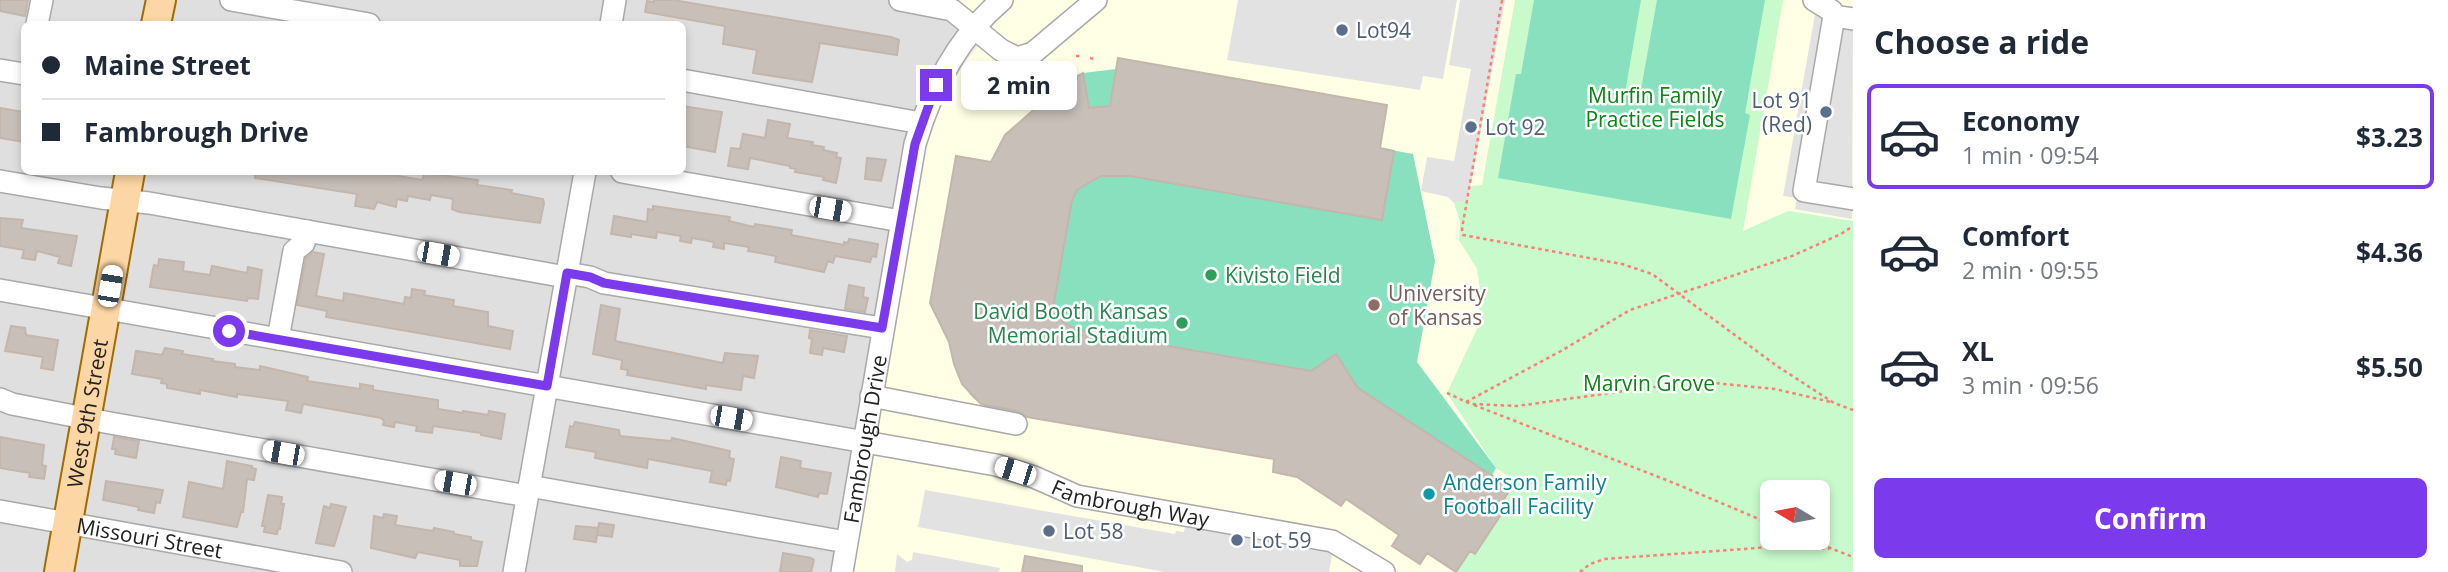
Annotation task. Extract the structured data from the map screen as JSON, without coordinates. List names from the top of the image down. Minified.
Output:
{"streets":{"main road":["West 9th Street"],"street":["Fambrough Drive","Fambrough Way","Missouri Street"]},"crossings":[["West 9th Street","Fambrough Way"],["West 9th Street","Missouri Street"],["Fambrough Drive","Fambrough Way"]],"parks":["Murfin Family Practice Fields","Marvin Grove"],"places":["Lot94","Lot 91 (Red)","Lot 92","Kivisto Field","University of Kansas","David Booth Kansas Memorial Stadium","Anderson Family Football Facility","Lot 58","Lot 59"],"north":"left","page":{"heading":"Choose a ride","banner":["Maine Street","Fambrough Drive"],"bubble":"2 min","list":[{"name":"Economy","note":"1 min · 09:54","value":"$3.23"},{"name":"Comfort","note":"2 min · 09:55","value":"$4.36"},{"name":"XL","note":"3 min · 09:56","value":"$5.50"}],"buttons":"Confirm"}}
